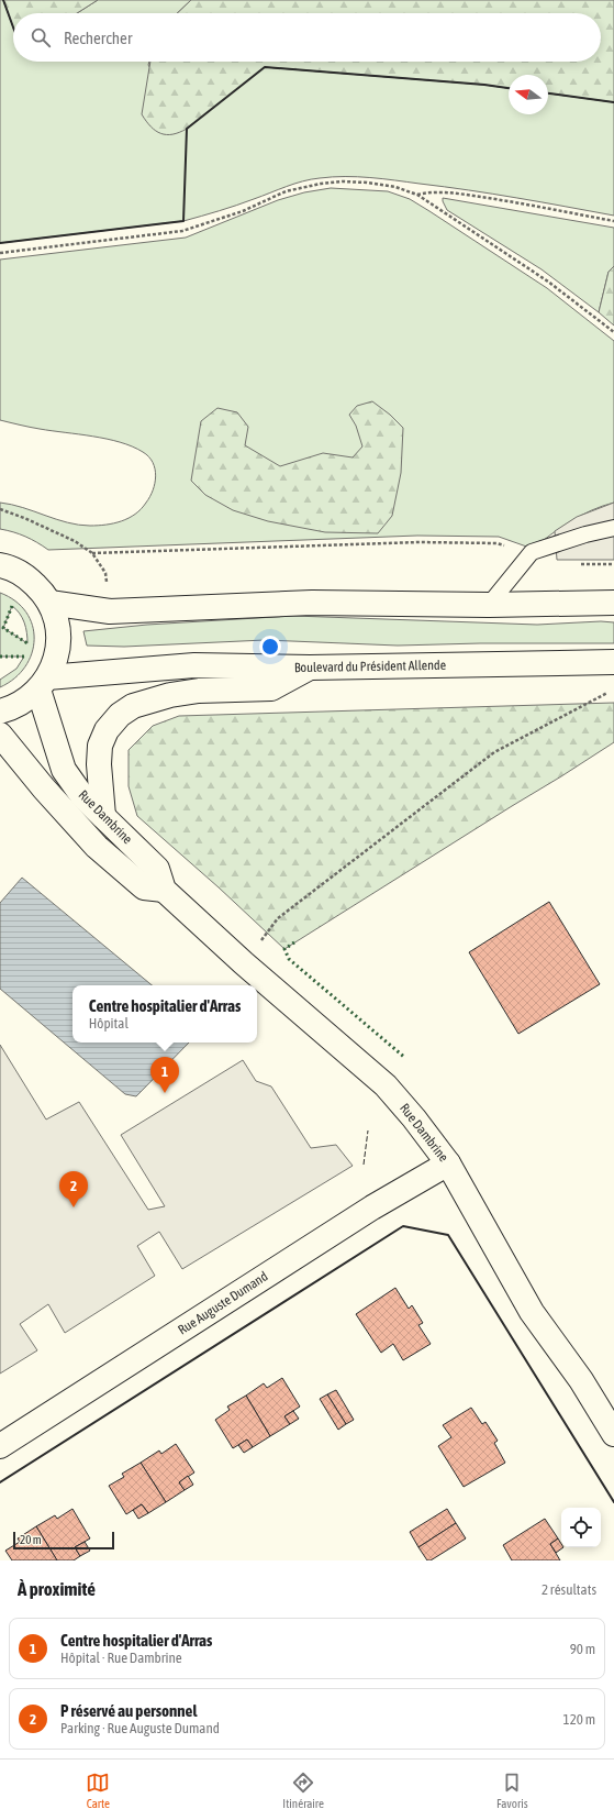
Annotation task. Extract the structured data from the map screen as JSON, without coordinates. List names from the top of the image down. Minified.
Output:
{"streets":{"street":["Boulevard du Président Allende","Rue Dambrine","Rue Auguste Dumand"]},"crossings":[["Boulevard du Président Allende","Rue Dambrine"],["Rue Dambrine","Rue Auguste Dumand"]],"scale_bar":"20 m","north":"left","page":{"search":"Rechercher","popup":["Centre hospitalier d'Arras","Hôpital"],"pins":["1","2"],"scale":"20 m","heading":["À proximité","2 résultats"],"list":[{"mark":"1","name":"Centre hospitalier d'Arras","note":"Hôpital · Rue Dambrine","value":"90 m"},{"mark":"2","name":"P réservé au personnel","note":"Parking · Rue Auguste Dumand","value":"120 m"}],"nav":["Carte","Itinéraire","Favoris"]}}
